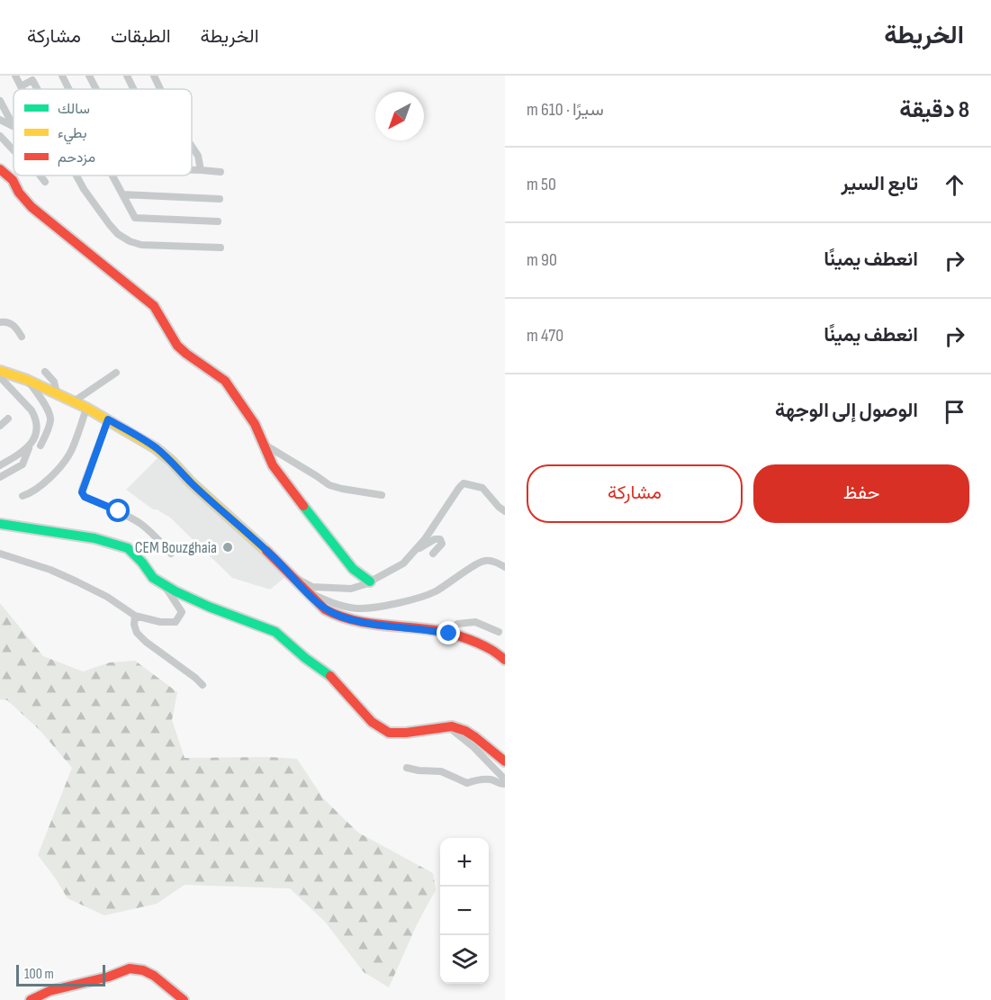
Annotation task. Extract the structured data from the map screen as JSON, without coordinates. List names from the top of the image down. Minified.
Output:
{"places":["CEM Bouzghaia"],"legend":["سالك","بطيء","مزدحم"],"scale_bar":"100 m","north":"bottom left","page":{"header":"الخريطة","nav":["الخريطة","الطبقات","مشاركة"],"heading":["8 دقيقة","سيرًا · 610 m"],"list":[["تابع السير","50 m"],["انعطف يمينًا","90 m"],["انعطف يمينًا","470 m"],"الوصول إلى الوجهة"],"buttons":["حفظ","مشاركة"],"map_buttons":["+","−"],"scale":"100 m"}}
